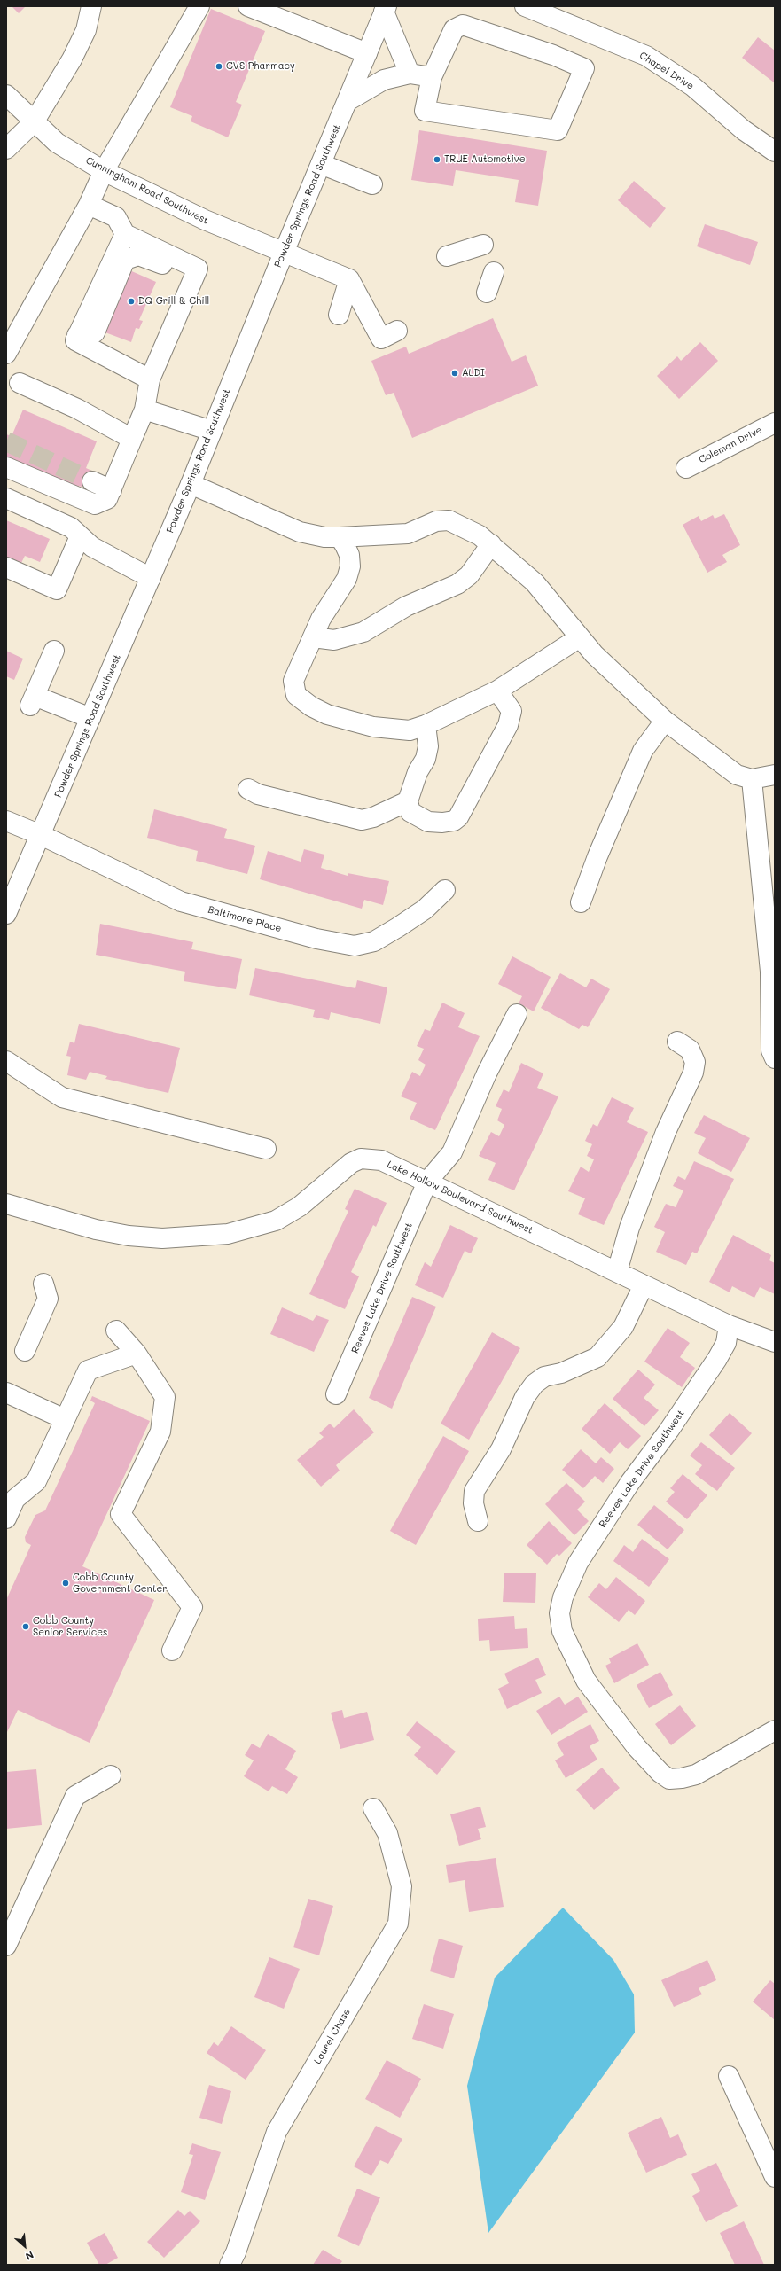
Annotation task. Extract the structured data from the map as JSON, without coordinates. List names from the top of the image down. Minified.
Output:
{"streets":{"street":["Chapel Drive","Cunningham Road Southwest","Powder Springs Road Southwest","Coleman Drive","Baltimore Place","Lake Hollow Boulevard Southwest","Reeves Lake Drive Southwest","Laurel Chase"]},"crossings":[["Cunningham Road Southwest","Powder Springs Road Southwest"],["Powder Springs Road Southwest","Baltimore Place"],["Lake Hollow Boulevard Southwest","Reeves Lake Drive Southwest"]],"places":["CVS Pharmacy","TRUE Automotive","DQ Grill & Chill","ALDI","Cobb County Government Center","Cobb County Senior Services"],"north":"bottom right"}
